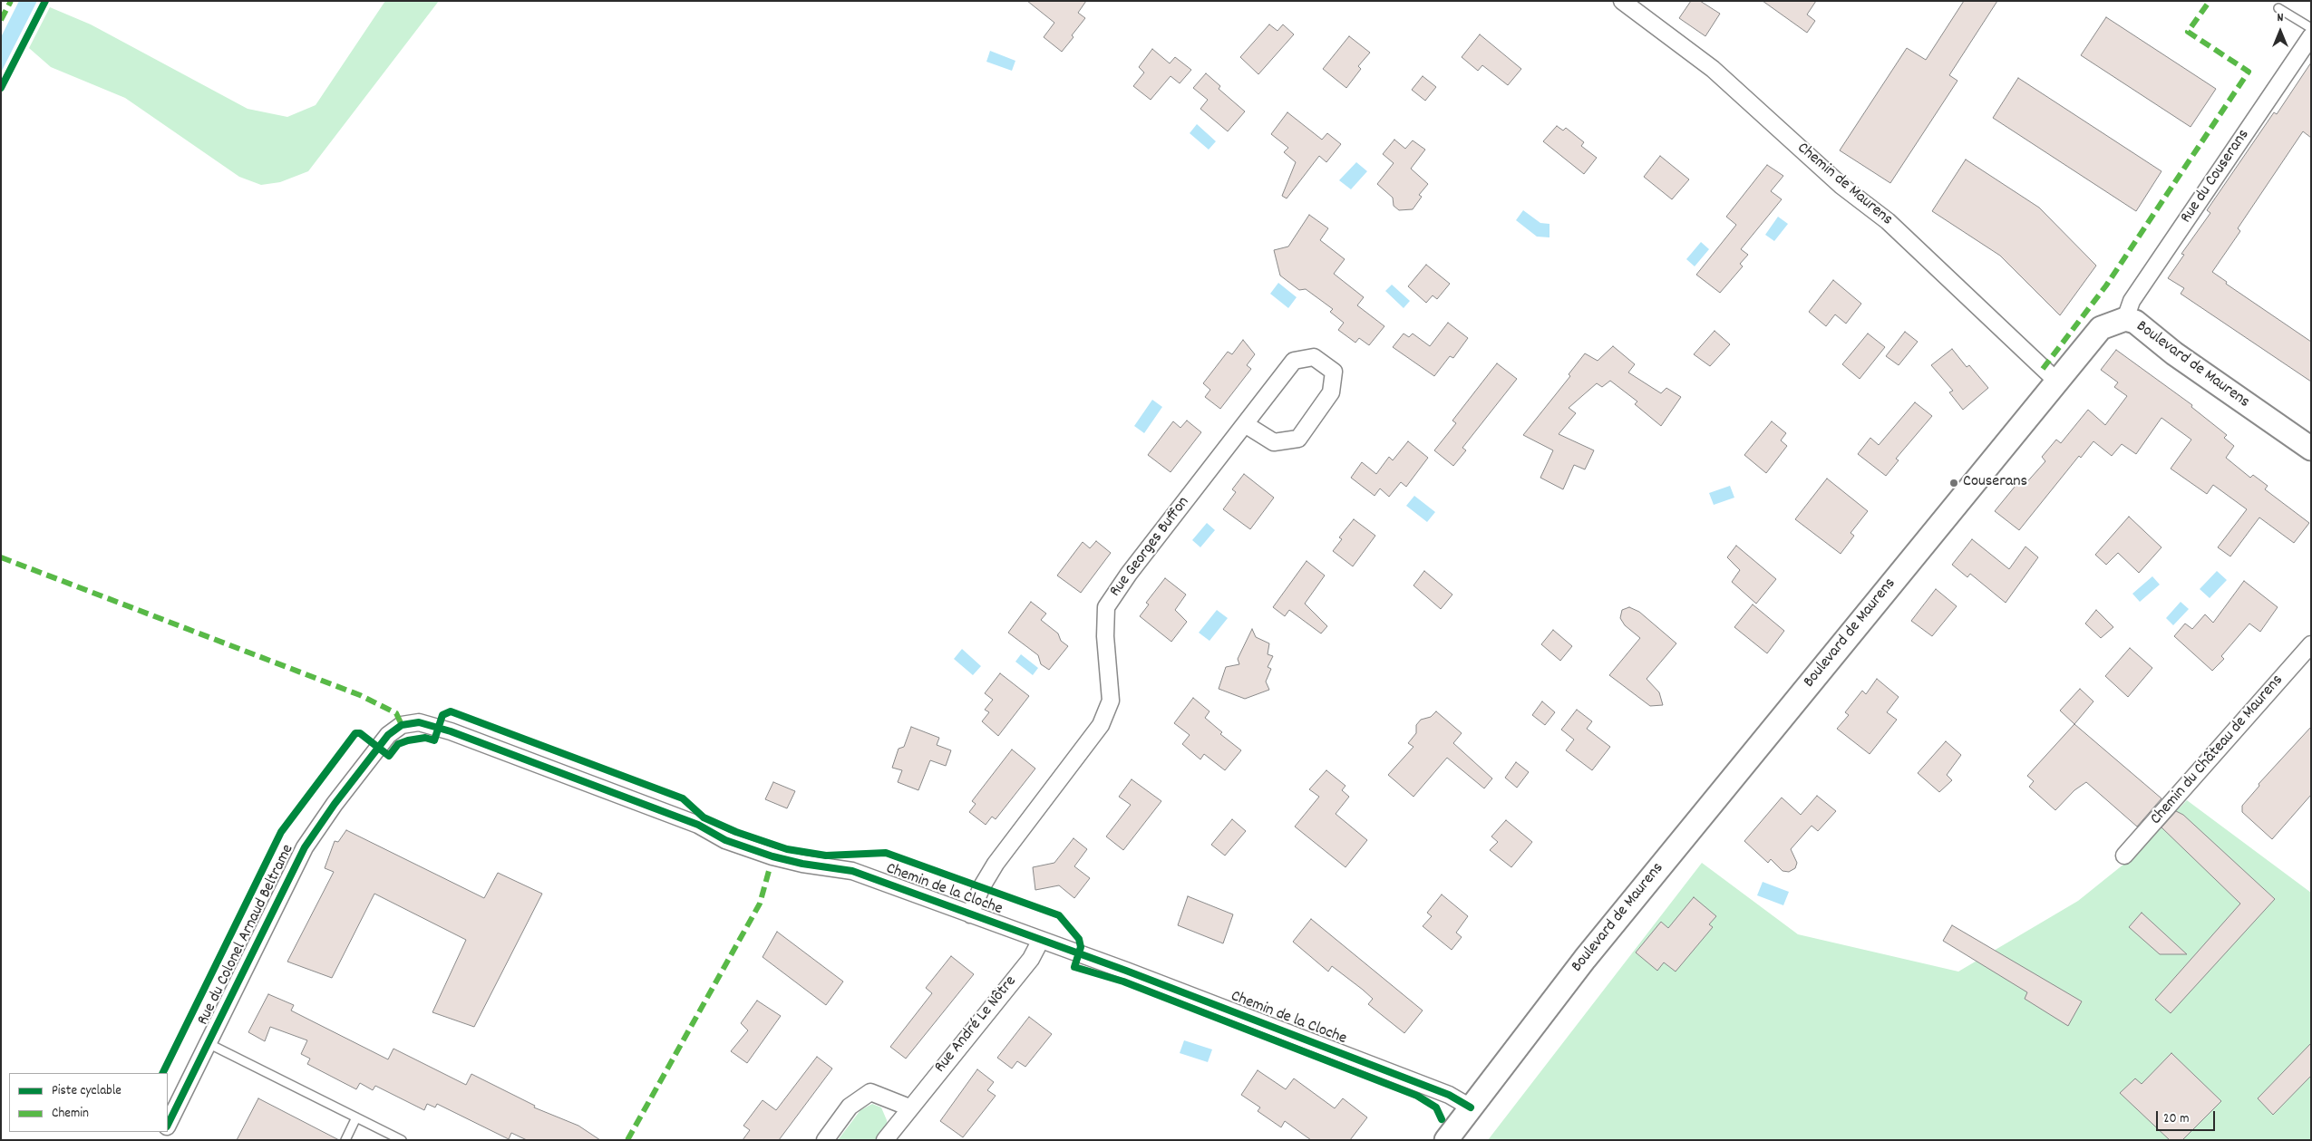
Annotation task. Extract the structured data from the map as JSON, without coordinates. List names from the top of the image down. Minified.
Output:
{"streets":{"street":["Rue du Couserans","Chemin de Maurens","Boulevard de Maurens","Rue Georges Buffon","Chemin du Château de Maurens","Chemin de la Cloche","Rue du Colonel Arnaud Beltrame","Rue André Le Nôtre"]},"crossings":[["Rue du Couserans","Boulevard de Maurens"],["Chemin de Maurens","Boulevard de Maurens"],["Boulevard de Maurens","Chemin de la Cloche"],["Rue Georges Buffon","Chemin de la Cloche"],["Chemin de la Cloche","Rue du Colonel Arnaud Beltrame"],["Chemin de la Cloche","Rue André Le Nôtre"]],"places":["Couserans"],"legend":["Piste cyclable","Chemin"],"scale_bar":"20 m","north":"top"}
